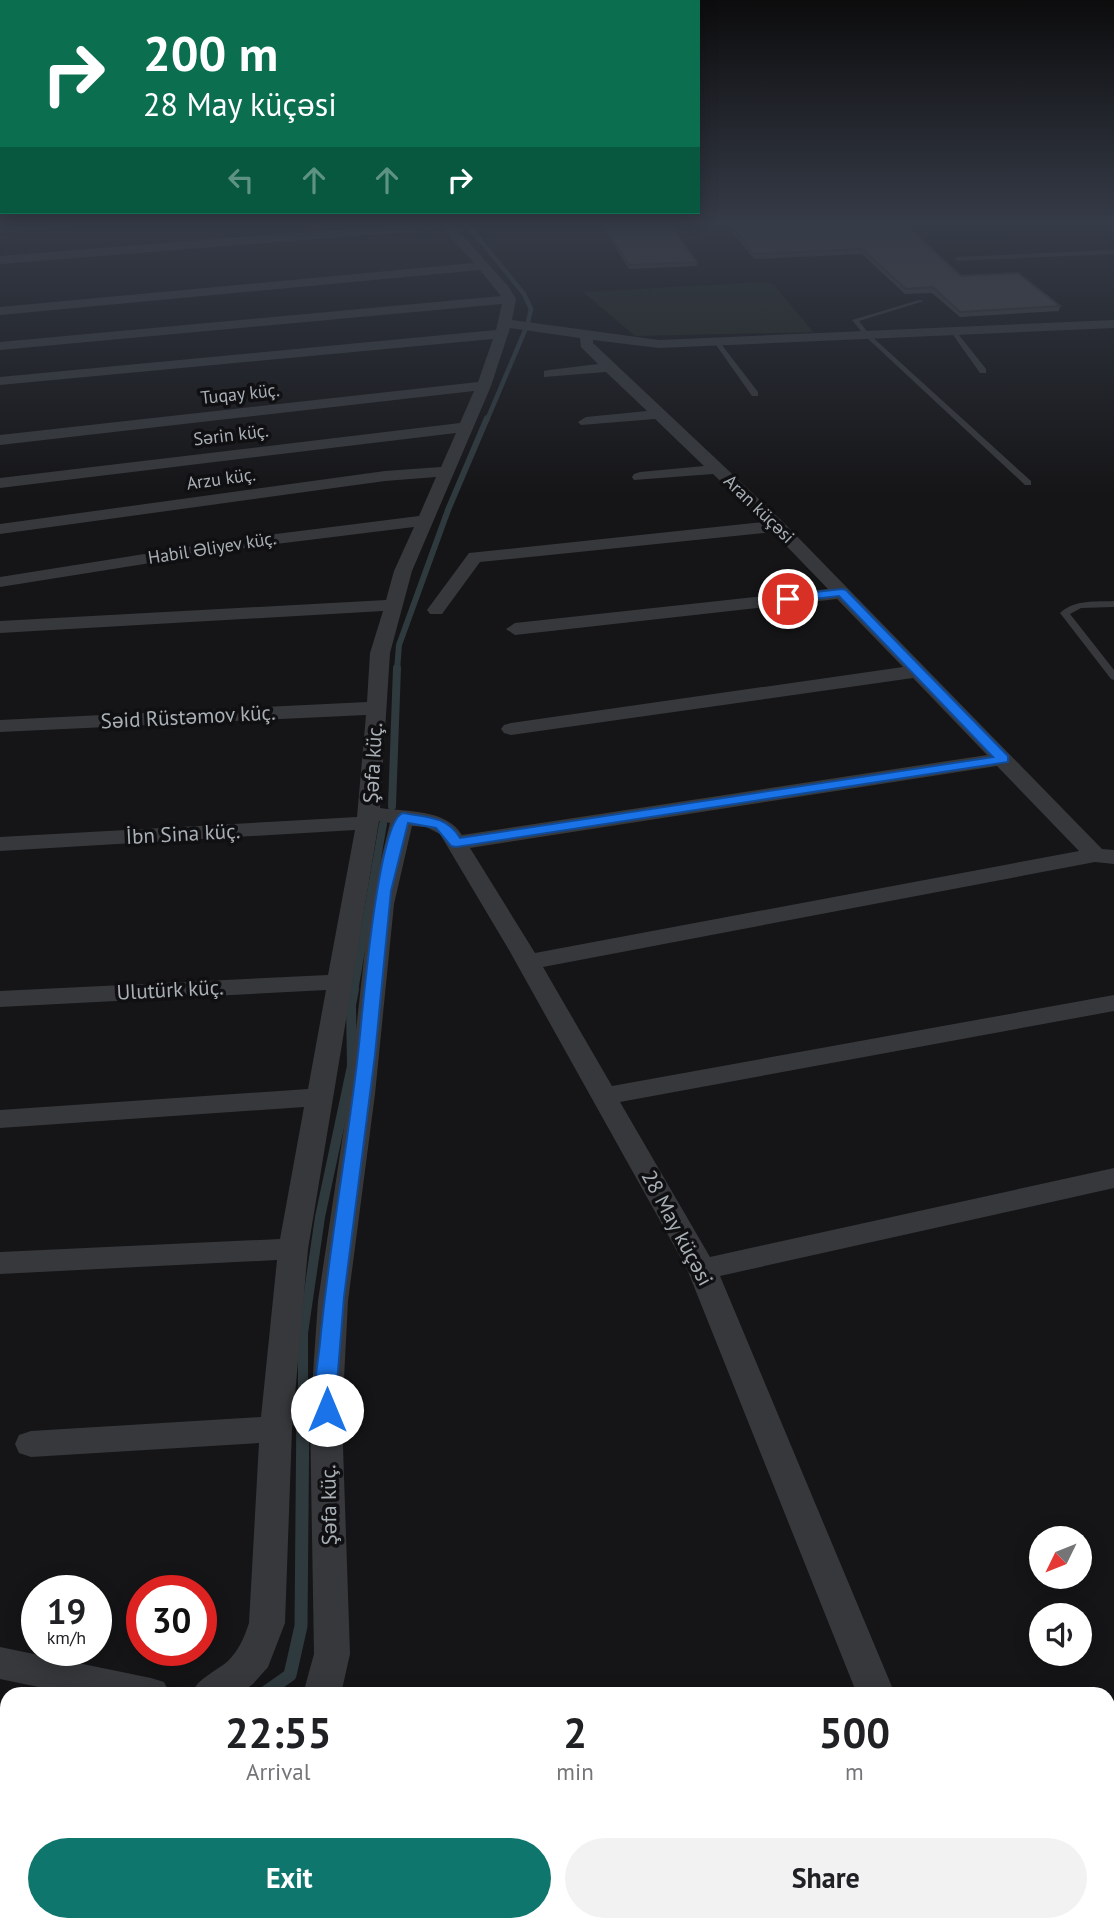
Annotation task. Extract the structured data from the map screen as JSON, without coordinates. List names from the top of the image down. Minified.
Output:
{"streets":{"street":["Tuqay küç.","Sərin küç.","Arzu küç.","Aran küçəsi","Habil Əliyev küç.","Səid Rüstəmov küç.","Şəfa küç.","İbn Sina küç.","Ulutürk küç.","28 May küçəsi"]},"crossings":[["Tuqay küç.","Şəfa küç."],["Sərin küç.","Şəfa küç."],["Arzu küç.","Şəfa küç."],["Habil Əliyev küç.","Şəfa küç."],["Səid Rüstəmov küç.","Şəfa küç."],["Şəfa küç.","İbn Sina küç."],["Şəfa küç.","28 May küçəsi"]],"north":"bottom left","page":{"turn":["200 m","28 May küçəsi"],"speed":"19 km/h","limit":"30","eta":["22:55","Arrival","2","min","500","m"],"buttons":["Exit","Share"]}}
